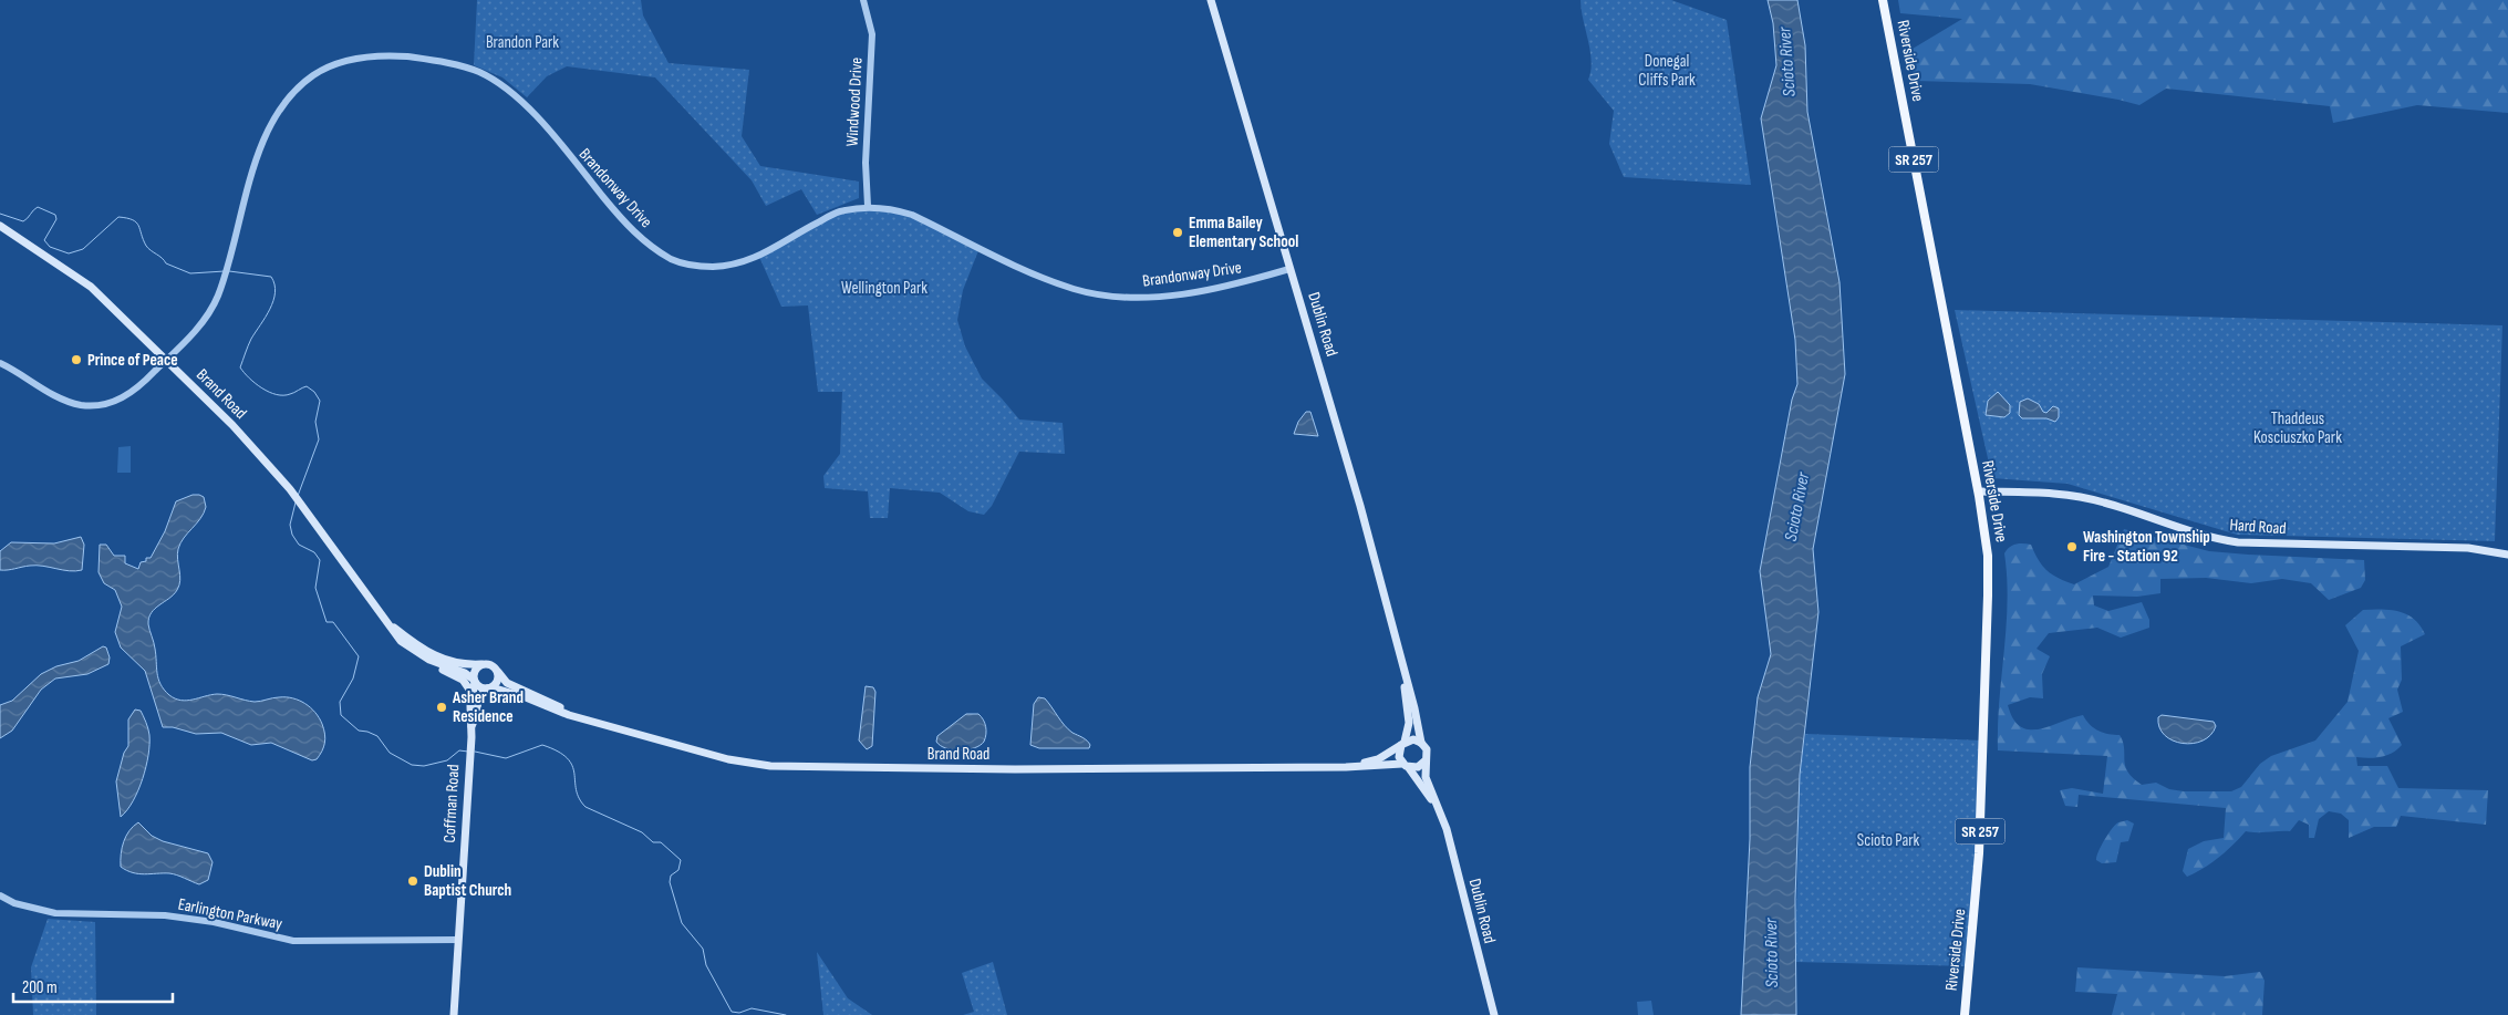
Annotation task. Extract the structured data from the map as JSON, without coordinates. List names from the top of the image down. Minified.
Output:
{"streets":{"main road":["Riverside Drive","SR 257","Dublin Road","Brand Road","Hard Road","Coffman Road"],"street":["Windwood Drive","Brandonway Drive","Earlington Parkway"]},"crossings":[["Riverside Drive","Hard Road"],["Windwood Drive","Brandonway Drive"],["Brandonway Drive","Dublin Road"],["Brandonway Drive","Brand Road"],["Dublin Road","Brand Road"],["Brand Road","Coffman Road"],["Coffman Road","Earlington Parkway"]],"water":["Scioto River"],"parks":["Brandon Park","Donegal Cliffs Park","Wellington Park","Thaddeus Kosciuszko Park","Scioto Park"],"places":["Emma Bailey Elementary School","Prince of Peace","Washington Township Fire - Station 92","Asher Brand Residence","Dublin Baptist Church"],"scale_bar":"200 m"}
